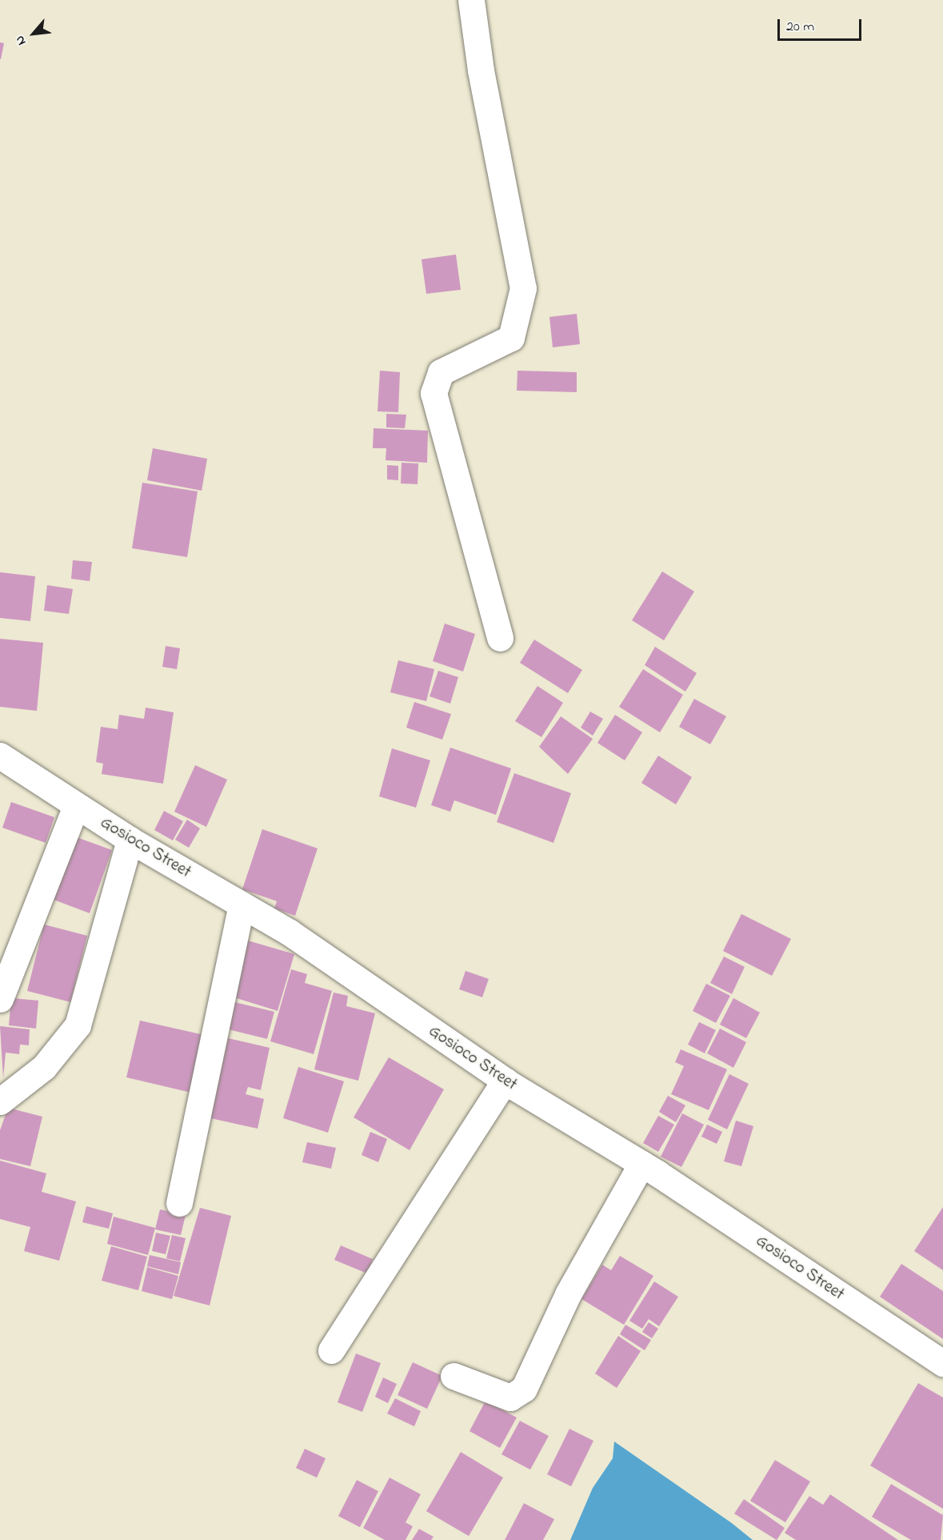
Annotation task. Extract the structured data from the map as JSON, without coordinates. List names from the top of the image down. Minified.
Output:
{"streets":{"street":["Gosioco Street"]},"scale_bar":"20 m","north":"bottom left"}
